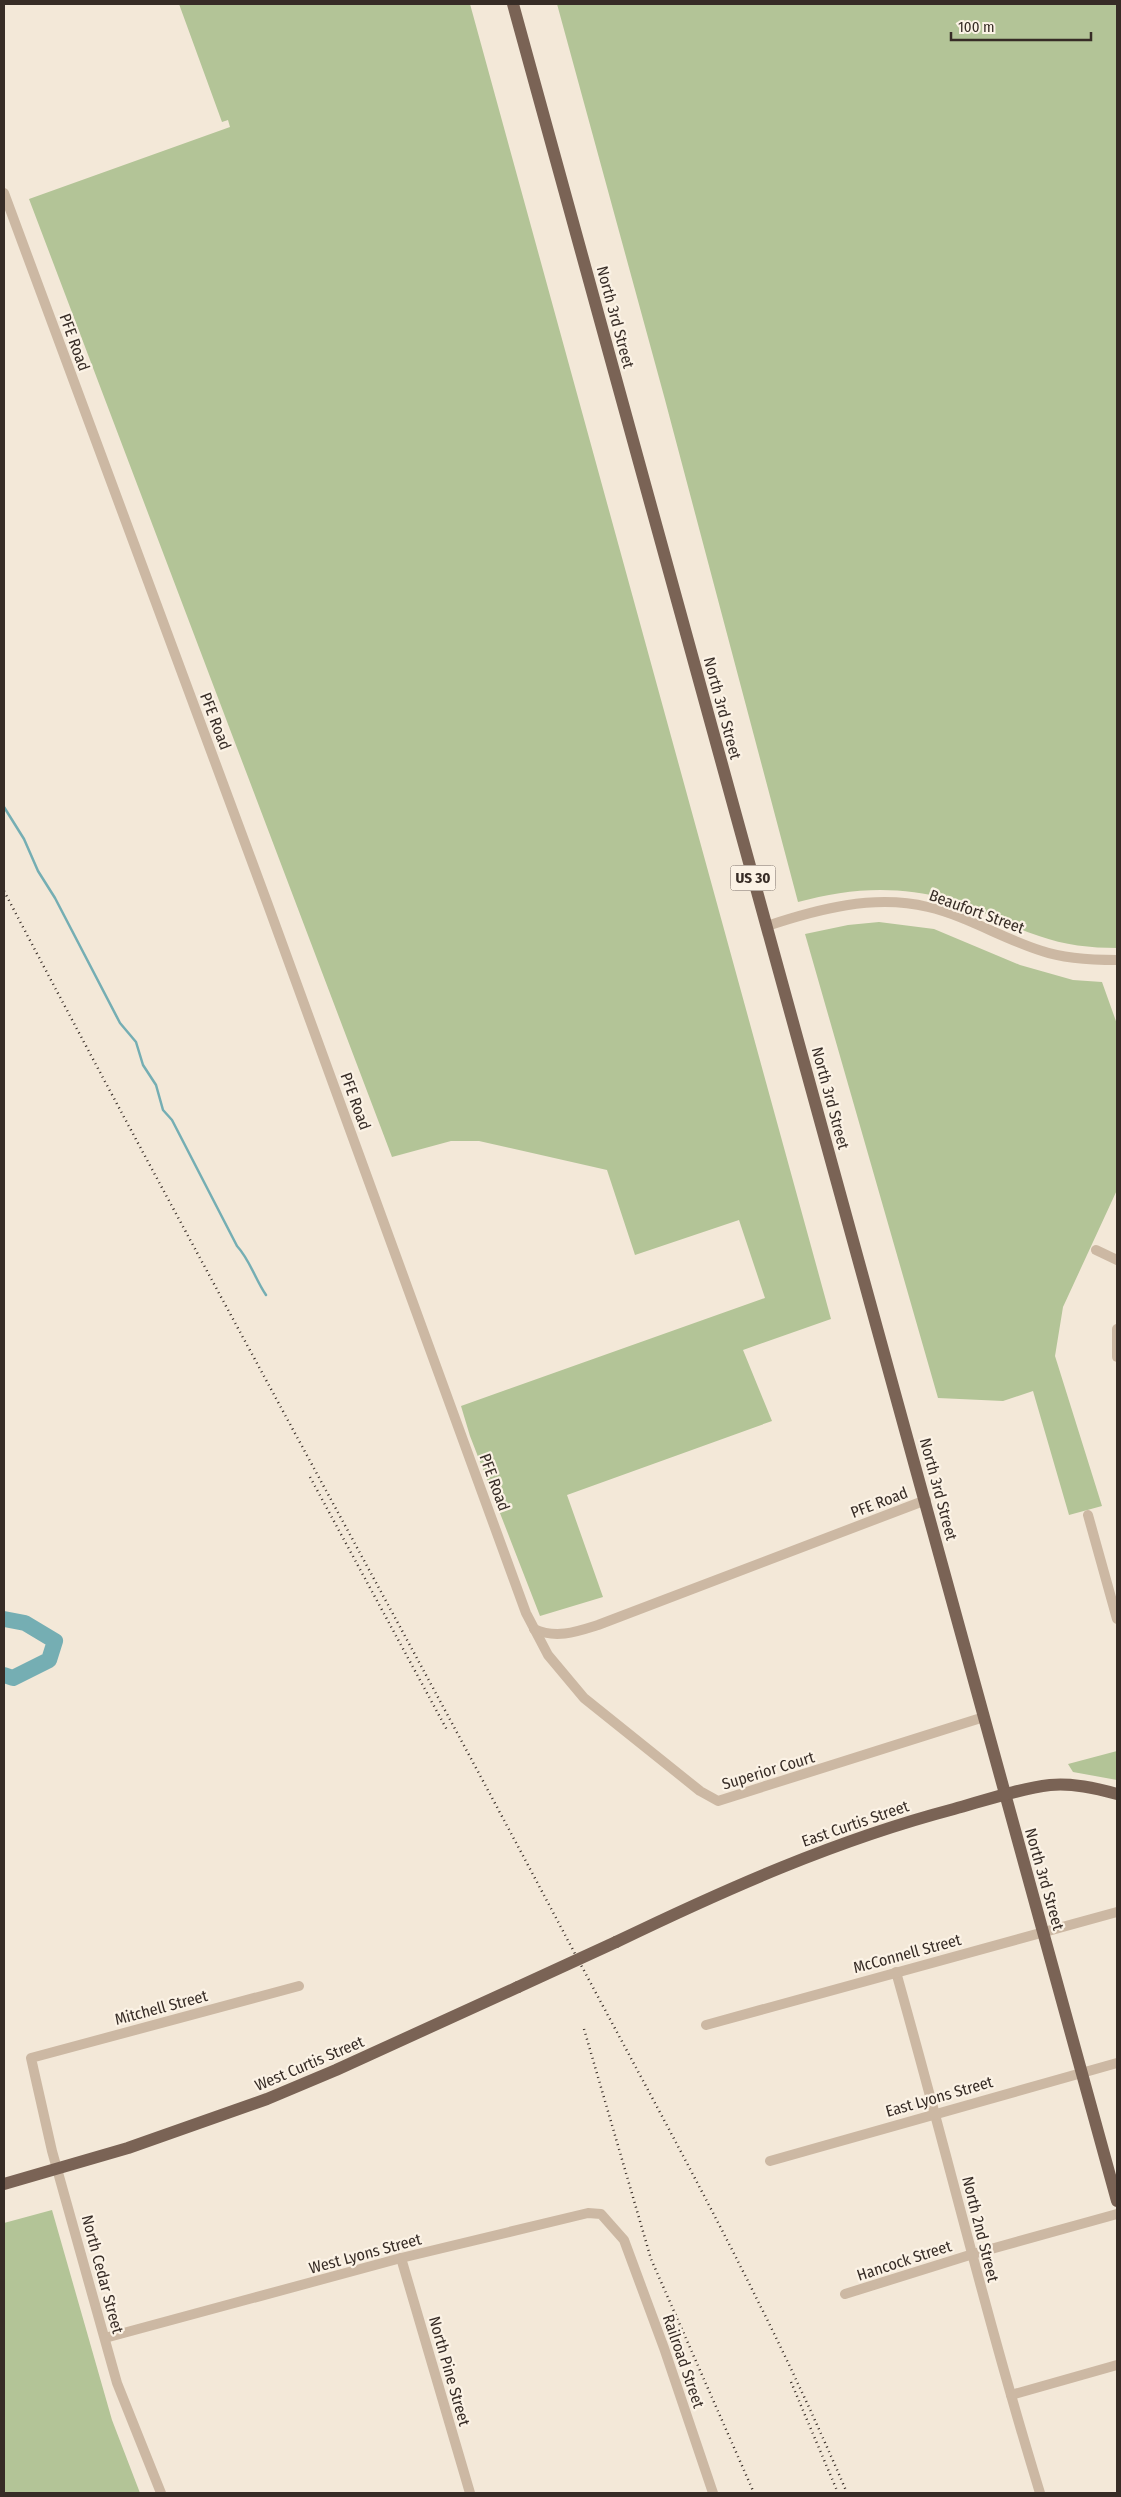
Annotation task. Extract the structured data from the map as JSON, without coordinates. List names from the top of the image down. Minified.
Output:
{"streets":{"main road":["North 3rd Street","US 30","East Curtis Street","West Curtis Street"],"street":["PFE Road","Beaufort Street","Superior Court","McConnell Street","Mitchell Street","East Lyons Street","North 2nd Street","West Lyons Street","Hancock Street","North Cedar Street","Railroad Street","North Pine Street"]},"crossings":[["North 3rd Street","PFE Road"],["North 3rd Street","Beaufort Street"],["North 3rd Street","Superior Court"],["North 3rd Street","East Curtis Street"],["North 3rd Street","McConnell Street"],["North 3rd Street","East Lyons Street"],["PFE Road","Superior Court"],["East Curtis Street","West Curtis Street"],["McConnell Street","North 2nd Street"],["Mitchell Street","North Cedar Street"],["West Curtis Street","North Cedar Street"],["East Lyons Street","North 2nd Street"],["North 2nd Street","Hancock Street"],["West Lyons Street","North Cedar Street"],["West Lyons Street","Railroad Street"],["West Lyons Street","North Pine Street"]],"scale_bar":"100 m"}
